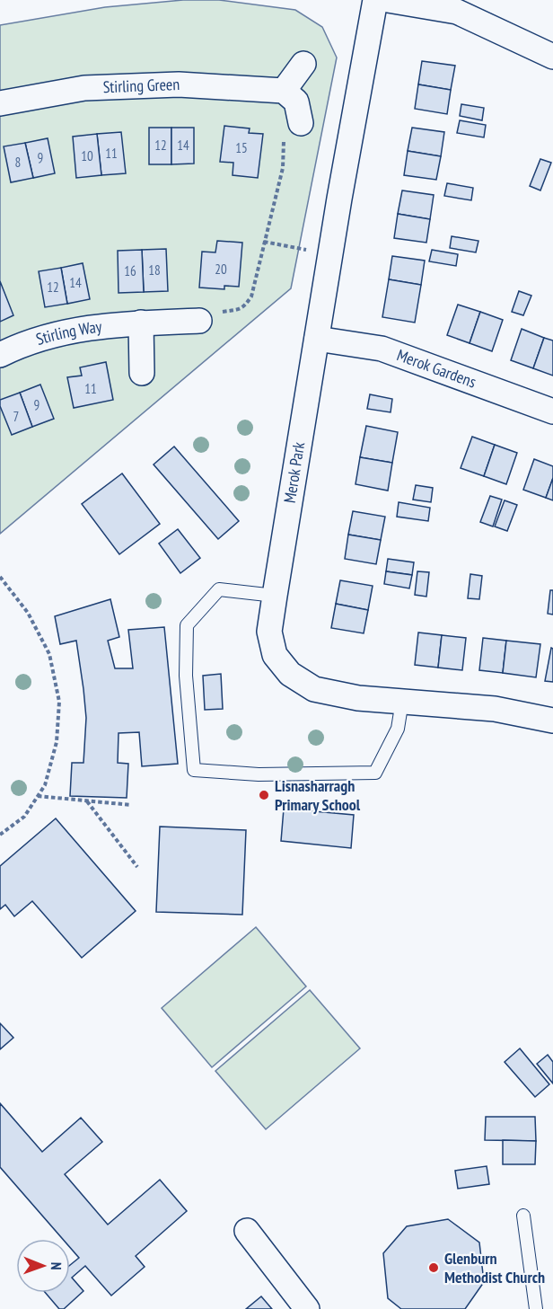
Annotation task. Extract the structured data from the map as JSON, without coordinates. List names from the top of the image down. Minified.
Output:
{"streets":{"street":["Stirling Green","Stirling Way","Merok Gardens","Merok Park"]},"crossings":[["Merok Gardens","Merok Park"]],"places":["Lisnasharragh Primary School","Glenburn Methodist Church"],"house_numbers":["12","14","15","11","10","9","8","20","18","16","14","12","11","9","7"],"north":"right"}
